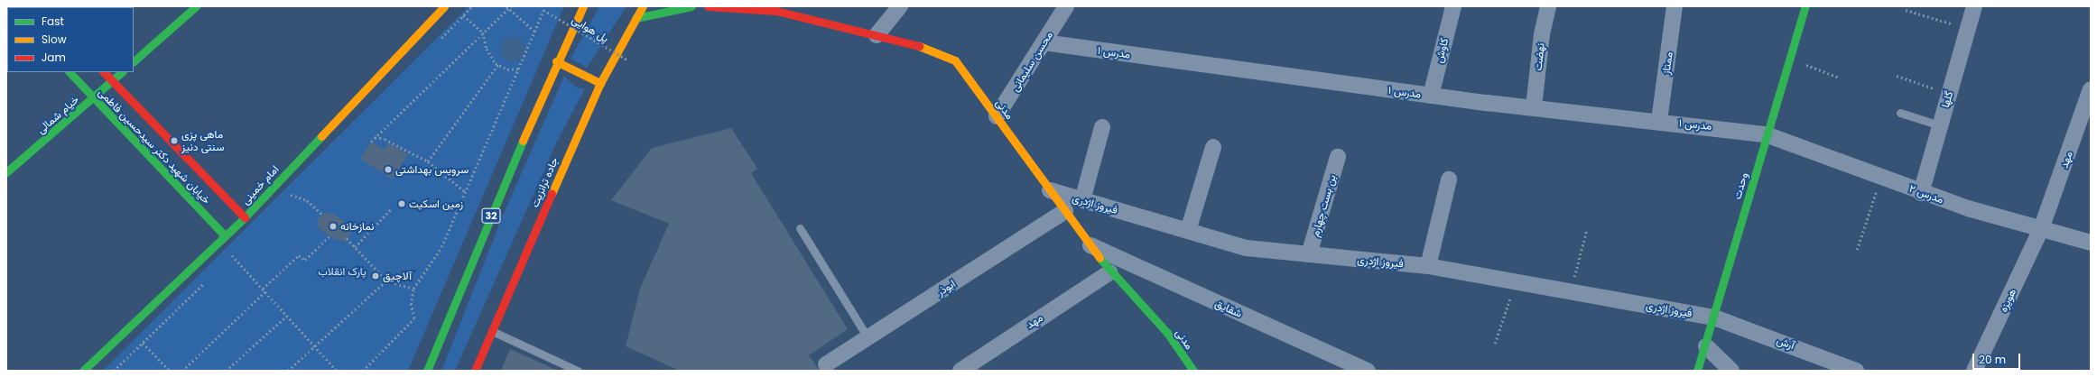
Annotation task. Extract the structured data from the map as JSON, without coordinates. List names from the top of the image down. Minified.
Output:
{"streets":{"street":["کاوش","مدرس ۱","نهضت","محسن سلیمانی","ممتاز","گلها","مدنی","خیام شمالی","خیابان شهید دکتر سیدحسین فاطمی","مهد","جاده ترانزیت","امام خمینی","وحدت","مدرس ۲","فیروز اژدری","بن بست چهارم","32","ابوذر","هویزه","شقایق","آرش"],"path":["پل هوایی"]},"crossings":[["کاوش","مدرس ۱"],["مدرس ۱","نهضت"],["مدرس ۱","محسن سلیمانی"],["مدرس ۱","ممتاز"],["مدرس ۱","وحدت"],["مدرس ۱","مدرس ۲"],["محسن سلیمانی","مدنی"],["گلها","مدرس ۲"],["مدنی","مهد"],["مدنی","فیروز اژدری"],["مدنی","ابوذر"],["مدنی","شقایق"],["خیام شمالی","خیابان شهید دکتر سیدحسین فاطمی"],["خیابان شهید دکتر سیدحسین فاطمی","امام خمینی"],["مهد","مدرس ۲"],["مهد","هویزه"],["وحدت","مدرس ۲"],["وحدت","فیروز اژدری"],["وحدت","آرش"],["مدرس ۲","هویزه"],["فیروز اژدری","بن بست چهارم"],["فیروز اژدری","آرش"]],"parks":["پارک انقلاب"],"places":["ماهی پزی سنتی دنیز","سرویس بهداشتی","زمین اسکیت","نمازخانه","آلاچیق"],"legend":["Fast","Slow","Jam"],"scale_bar":"20 m"}
